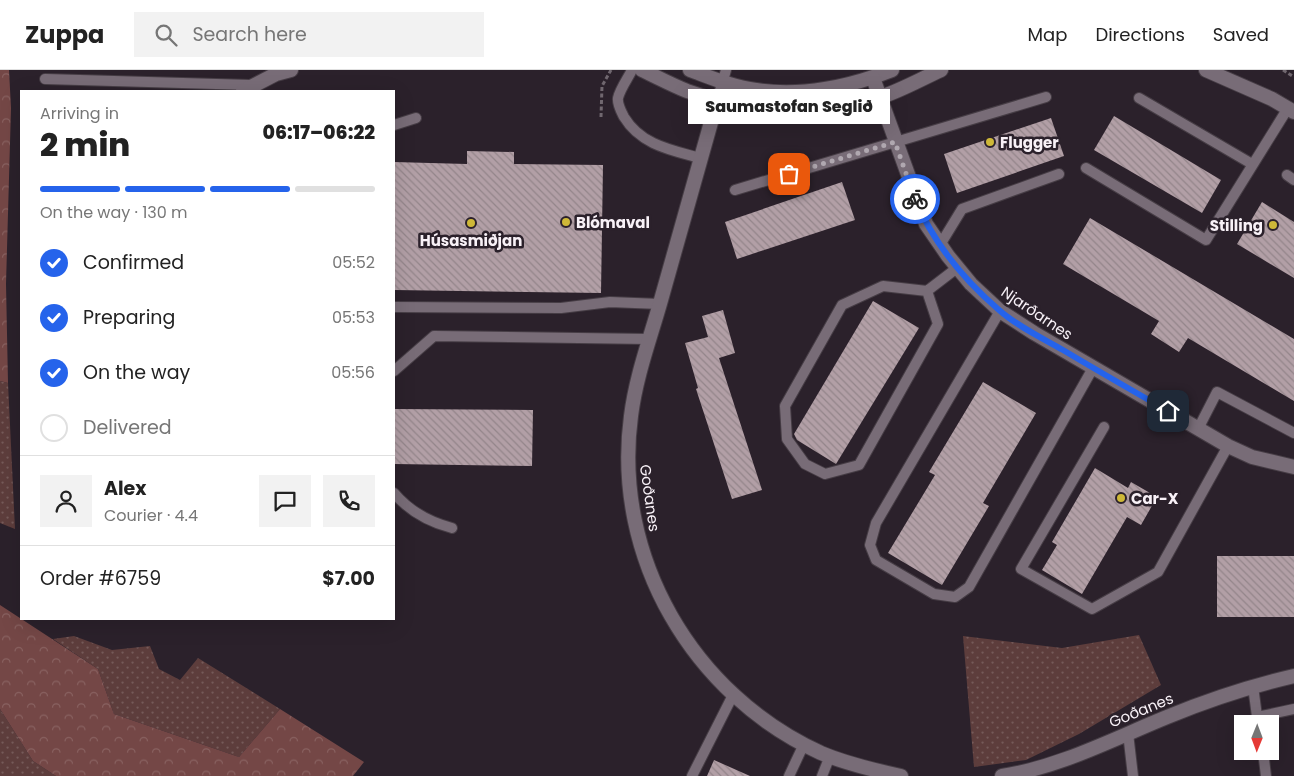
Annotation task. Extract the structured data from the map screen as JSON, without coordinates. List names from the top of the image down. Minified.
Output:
{"streets":{"street":["Njarðarnes","Goðanes"]},"places":["Flugger","Saumastofan Seglið","Blómaval","Húsasmiðjan","Stilling","Car-X"],"north":"bottom","page":{"header":"Zuppa","search":"Search here","nav":["Map","Directions","Saved"],"bubble":"Saumastofan Seglið","heading":["2 min","Arriving in","06:17–06:22"],"panel":["Alex","Courier · 4.4","Order #6759","$7.00"],"bar":"On the way · 130 m","list":[["Confirmed","05:52"],["Preparing","05:53"],["On the way","05:56"],"Delivered"]}}
